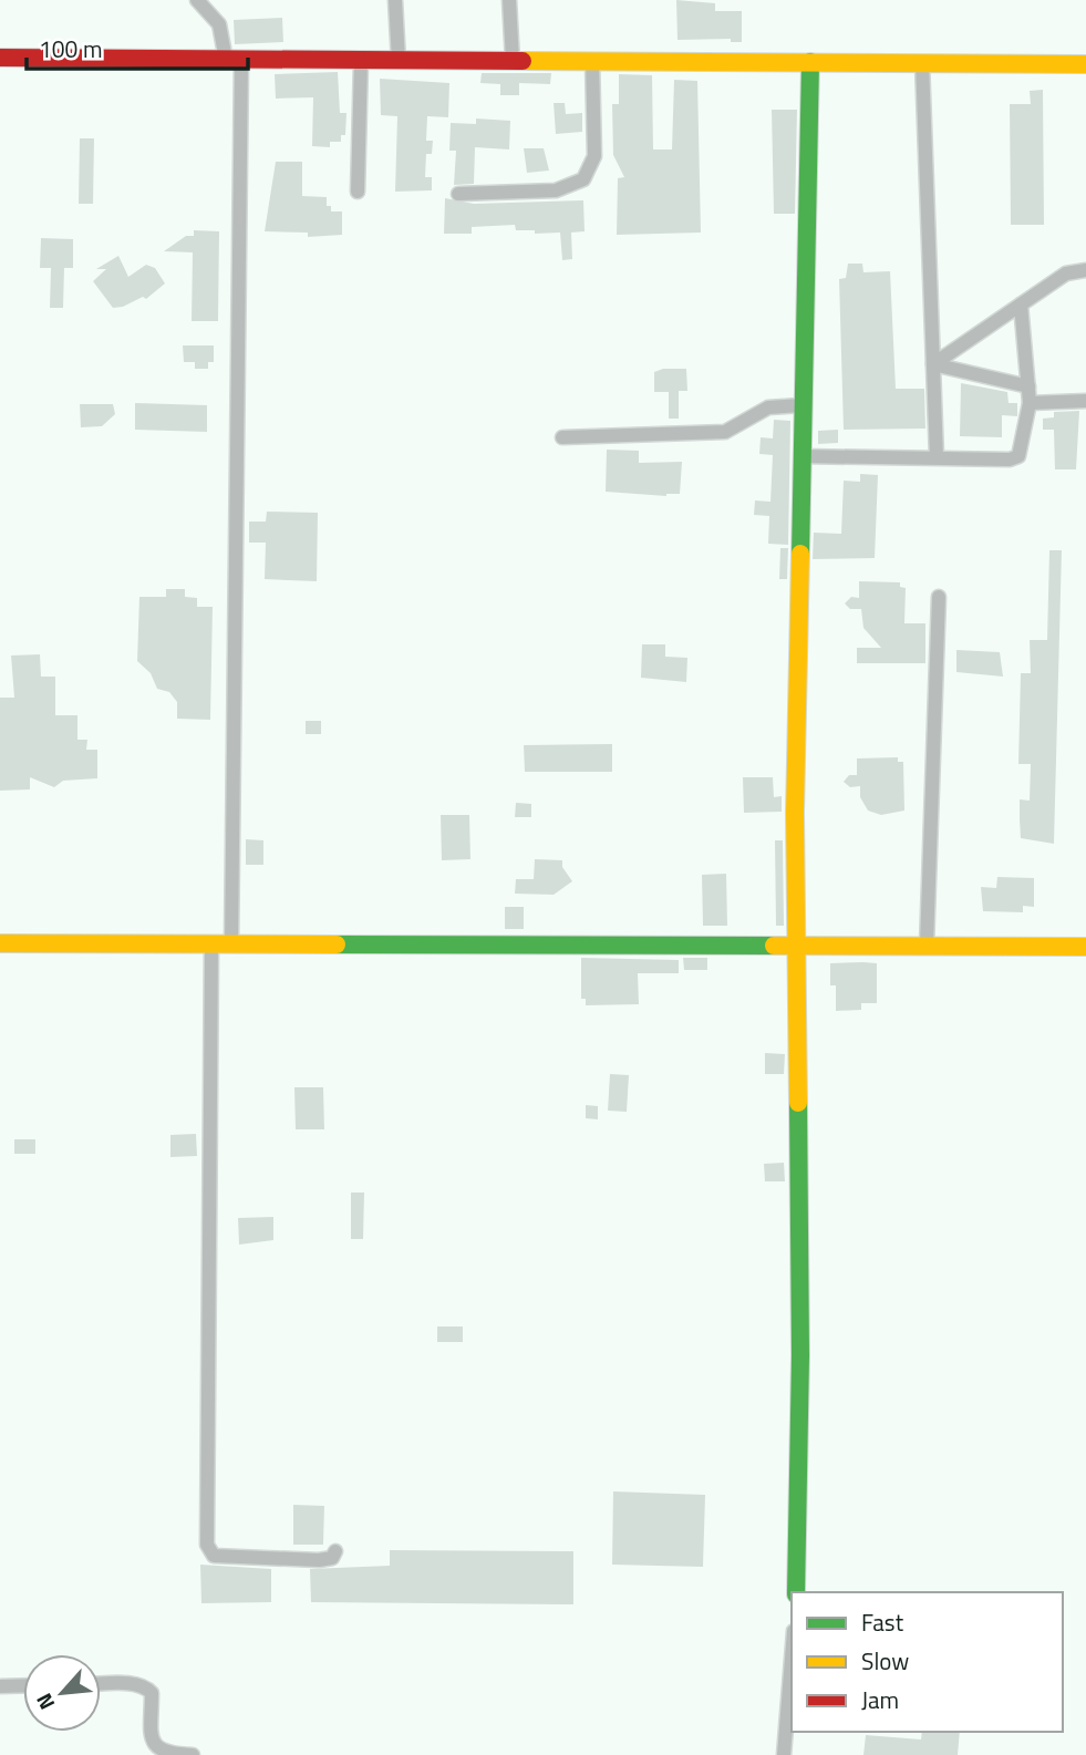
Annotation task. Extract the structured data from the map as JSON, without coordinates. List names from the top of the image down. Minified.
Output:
{"legend":["Fast","Slow","Jam"],"scale_bar":"100 m","north":"bottom left"}
